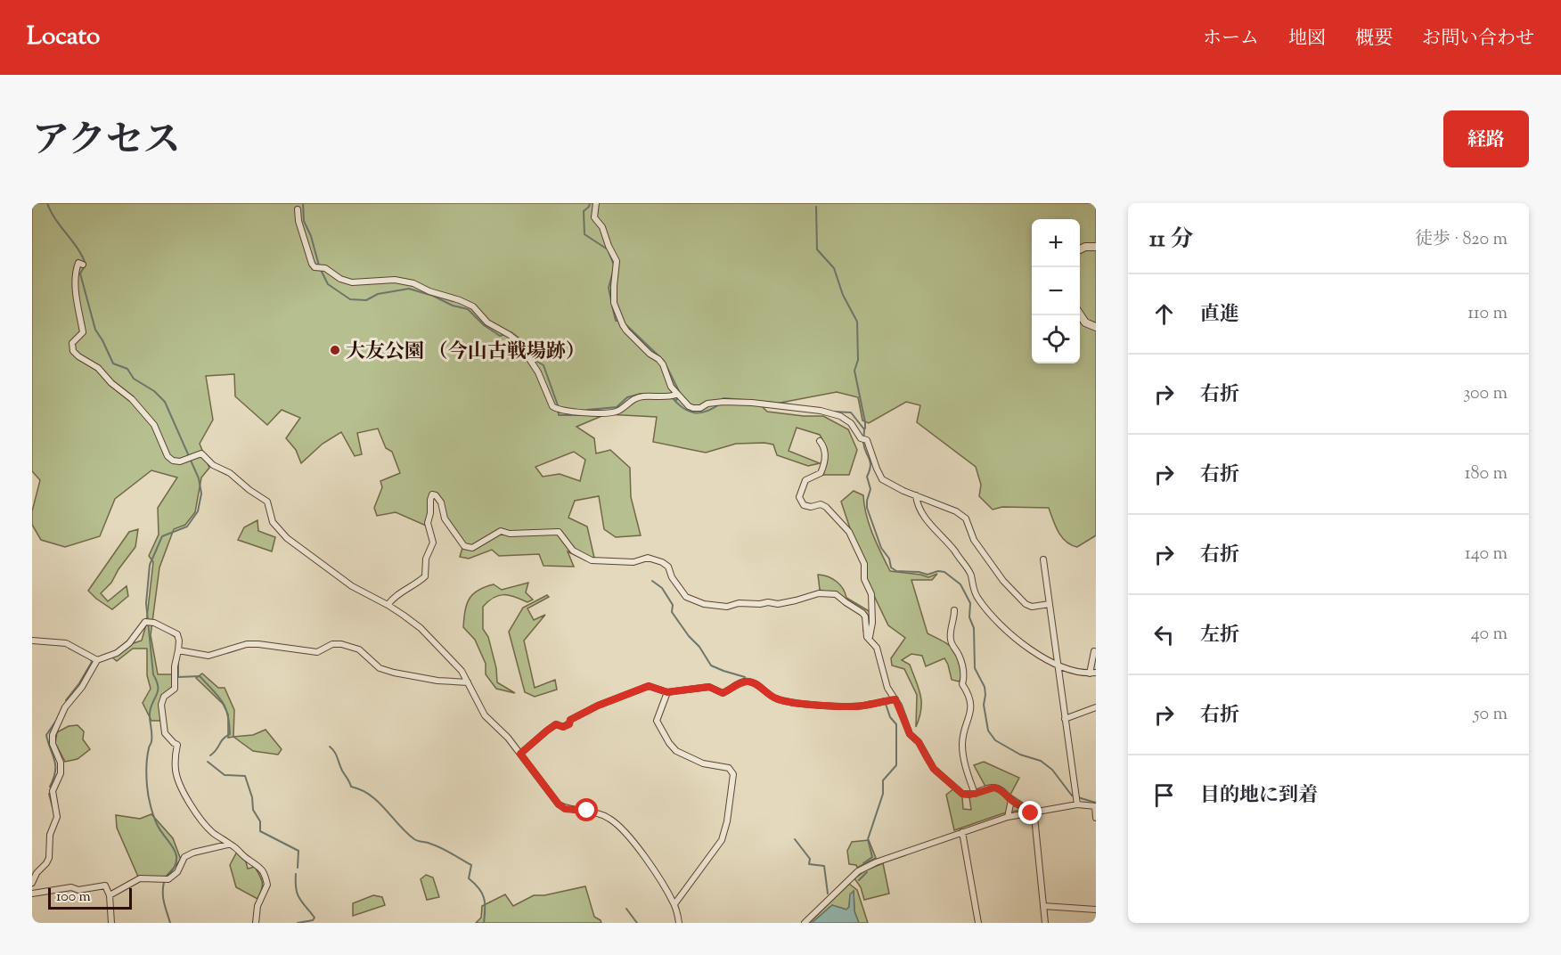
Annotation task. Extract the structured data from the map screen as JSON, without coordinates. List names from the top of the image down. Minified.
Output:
{"places":["大友公園 （今山古戦場跡）"],"scale_bar":"100 m","page":{"header":"Locato","nav":["ホーム","地図","概要","お問い合わせ"],"title":"アクセス","buttons":"経路","heading":["11 分","徒歩 · 820 m"],"map_buttons":["+","−"],"list":[["直進","110 m"],["右折","300 m"],["右折","180 m"],["右折","140 m"],["左折","40 m"],["右折","50 m"],"目的地に到着"],"scale":"100 m"}}
